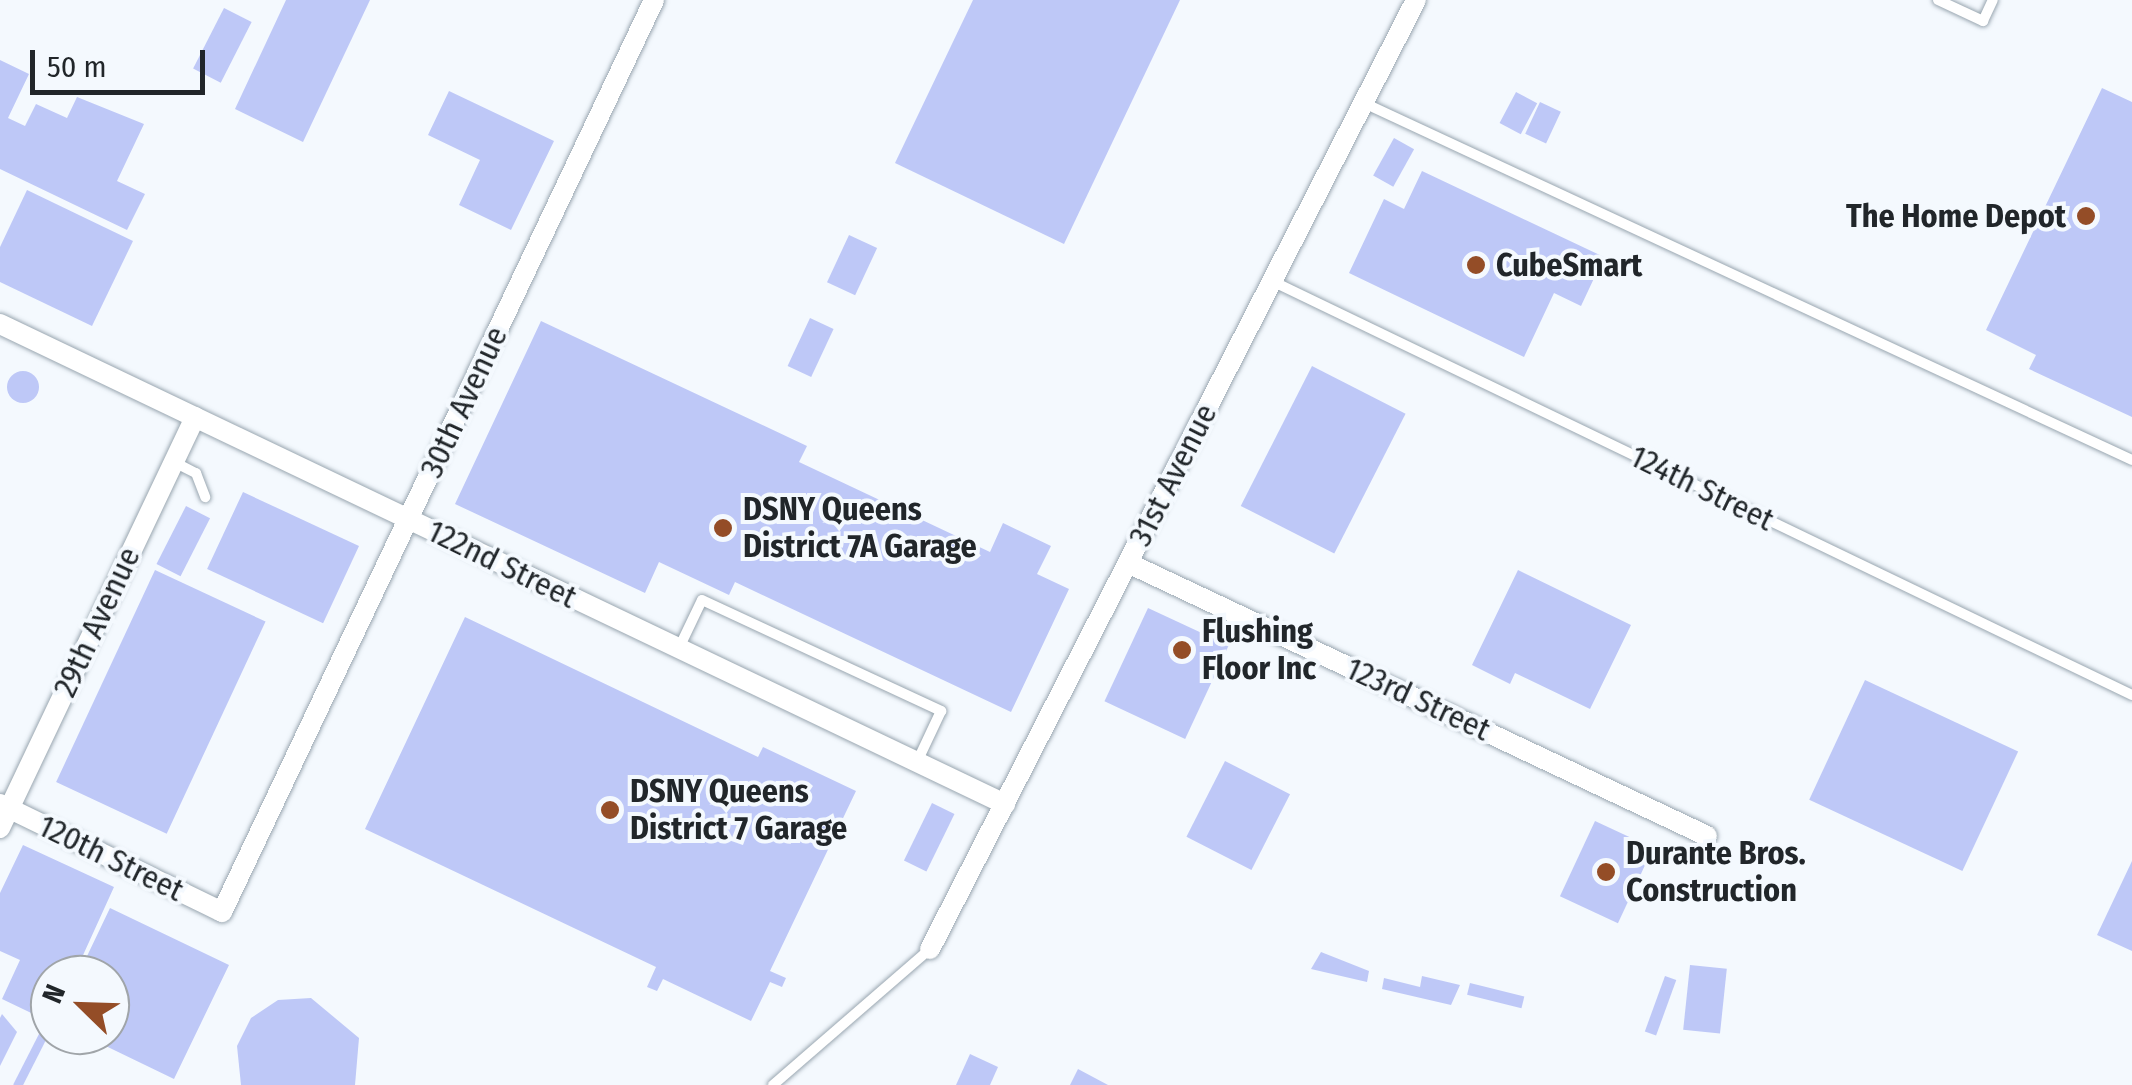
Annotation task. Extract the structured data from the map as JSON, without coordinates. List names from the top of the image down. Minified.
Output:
{"streets":{"street":["30th Avenue","31st Avenue","122nd Street","29th Avenue","123rd Street","120th Street"],"lane":["124th Street"]},"crossings":[["30th Avenue","122nd Street"],["30th Avenue","120th Street"],["31st Avenue","124th Street"],["31st Avenue","122nd Street"],["31st Avenue","123rd Street"],["122nd Street","29th Avenue"],["29th Avenue","120th Street"]],"places":["The Home Depot","CubeSmart","DSNY Queens District 7A Garage","Flushing Floor Inc","DSNY Queens District 7 Garage","Durante Bros. Construction"],"scale_bar":"50 m","north":"top left"}
